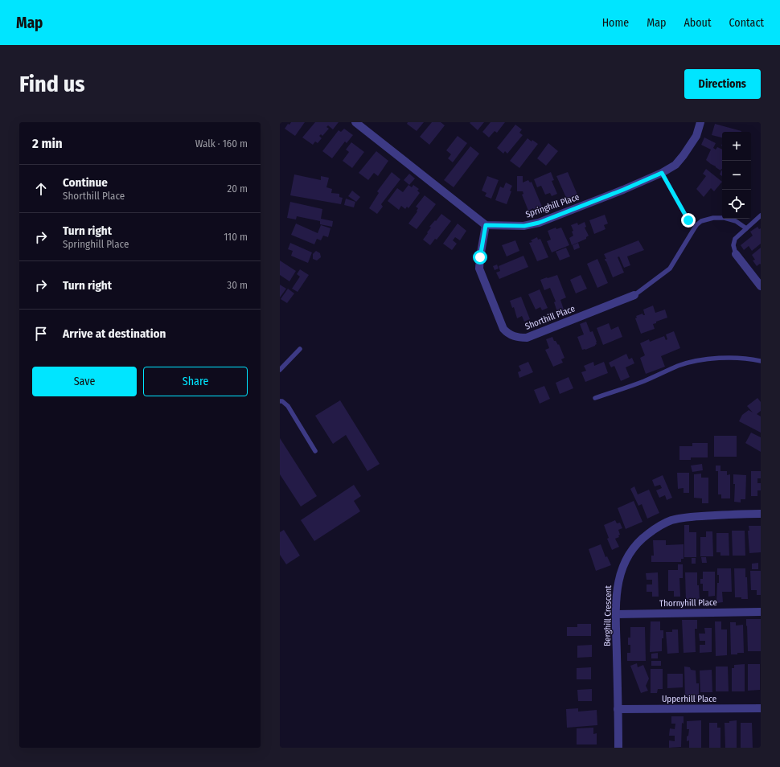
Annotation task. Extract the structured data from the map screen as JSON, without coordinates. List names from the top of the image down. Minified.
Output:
{"streets":{"street":["Springhill Place","Shorthill Place","Thornyhill Place","Berghill Crescent","Upperhill Place"]},"crossings":[["Springhill Place","Shorthill Place"],["Thornyhill Place","Berghill Crescent"],["Berghill Crescent","Upperhill Place"]],"page":{"header":"Map","nav":["Home","Map","About","Contact"],"buttons":["Directions",["Save","Share"]],"title":"Find us","heading":["2 min","Walk · 160 m"],"map_buttons":["+","−"],"list":[["Continue","Shorthill Place","20 m"],["Turn right","Springhill Place","110 m"],["Turn right","30 m"],"Arrive at destination"]}}
